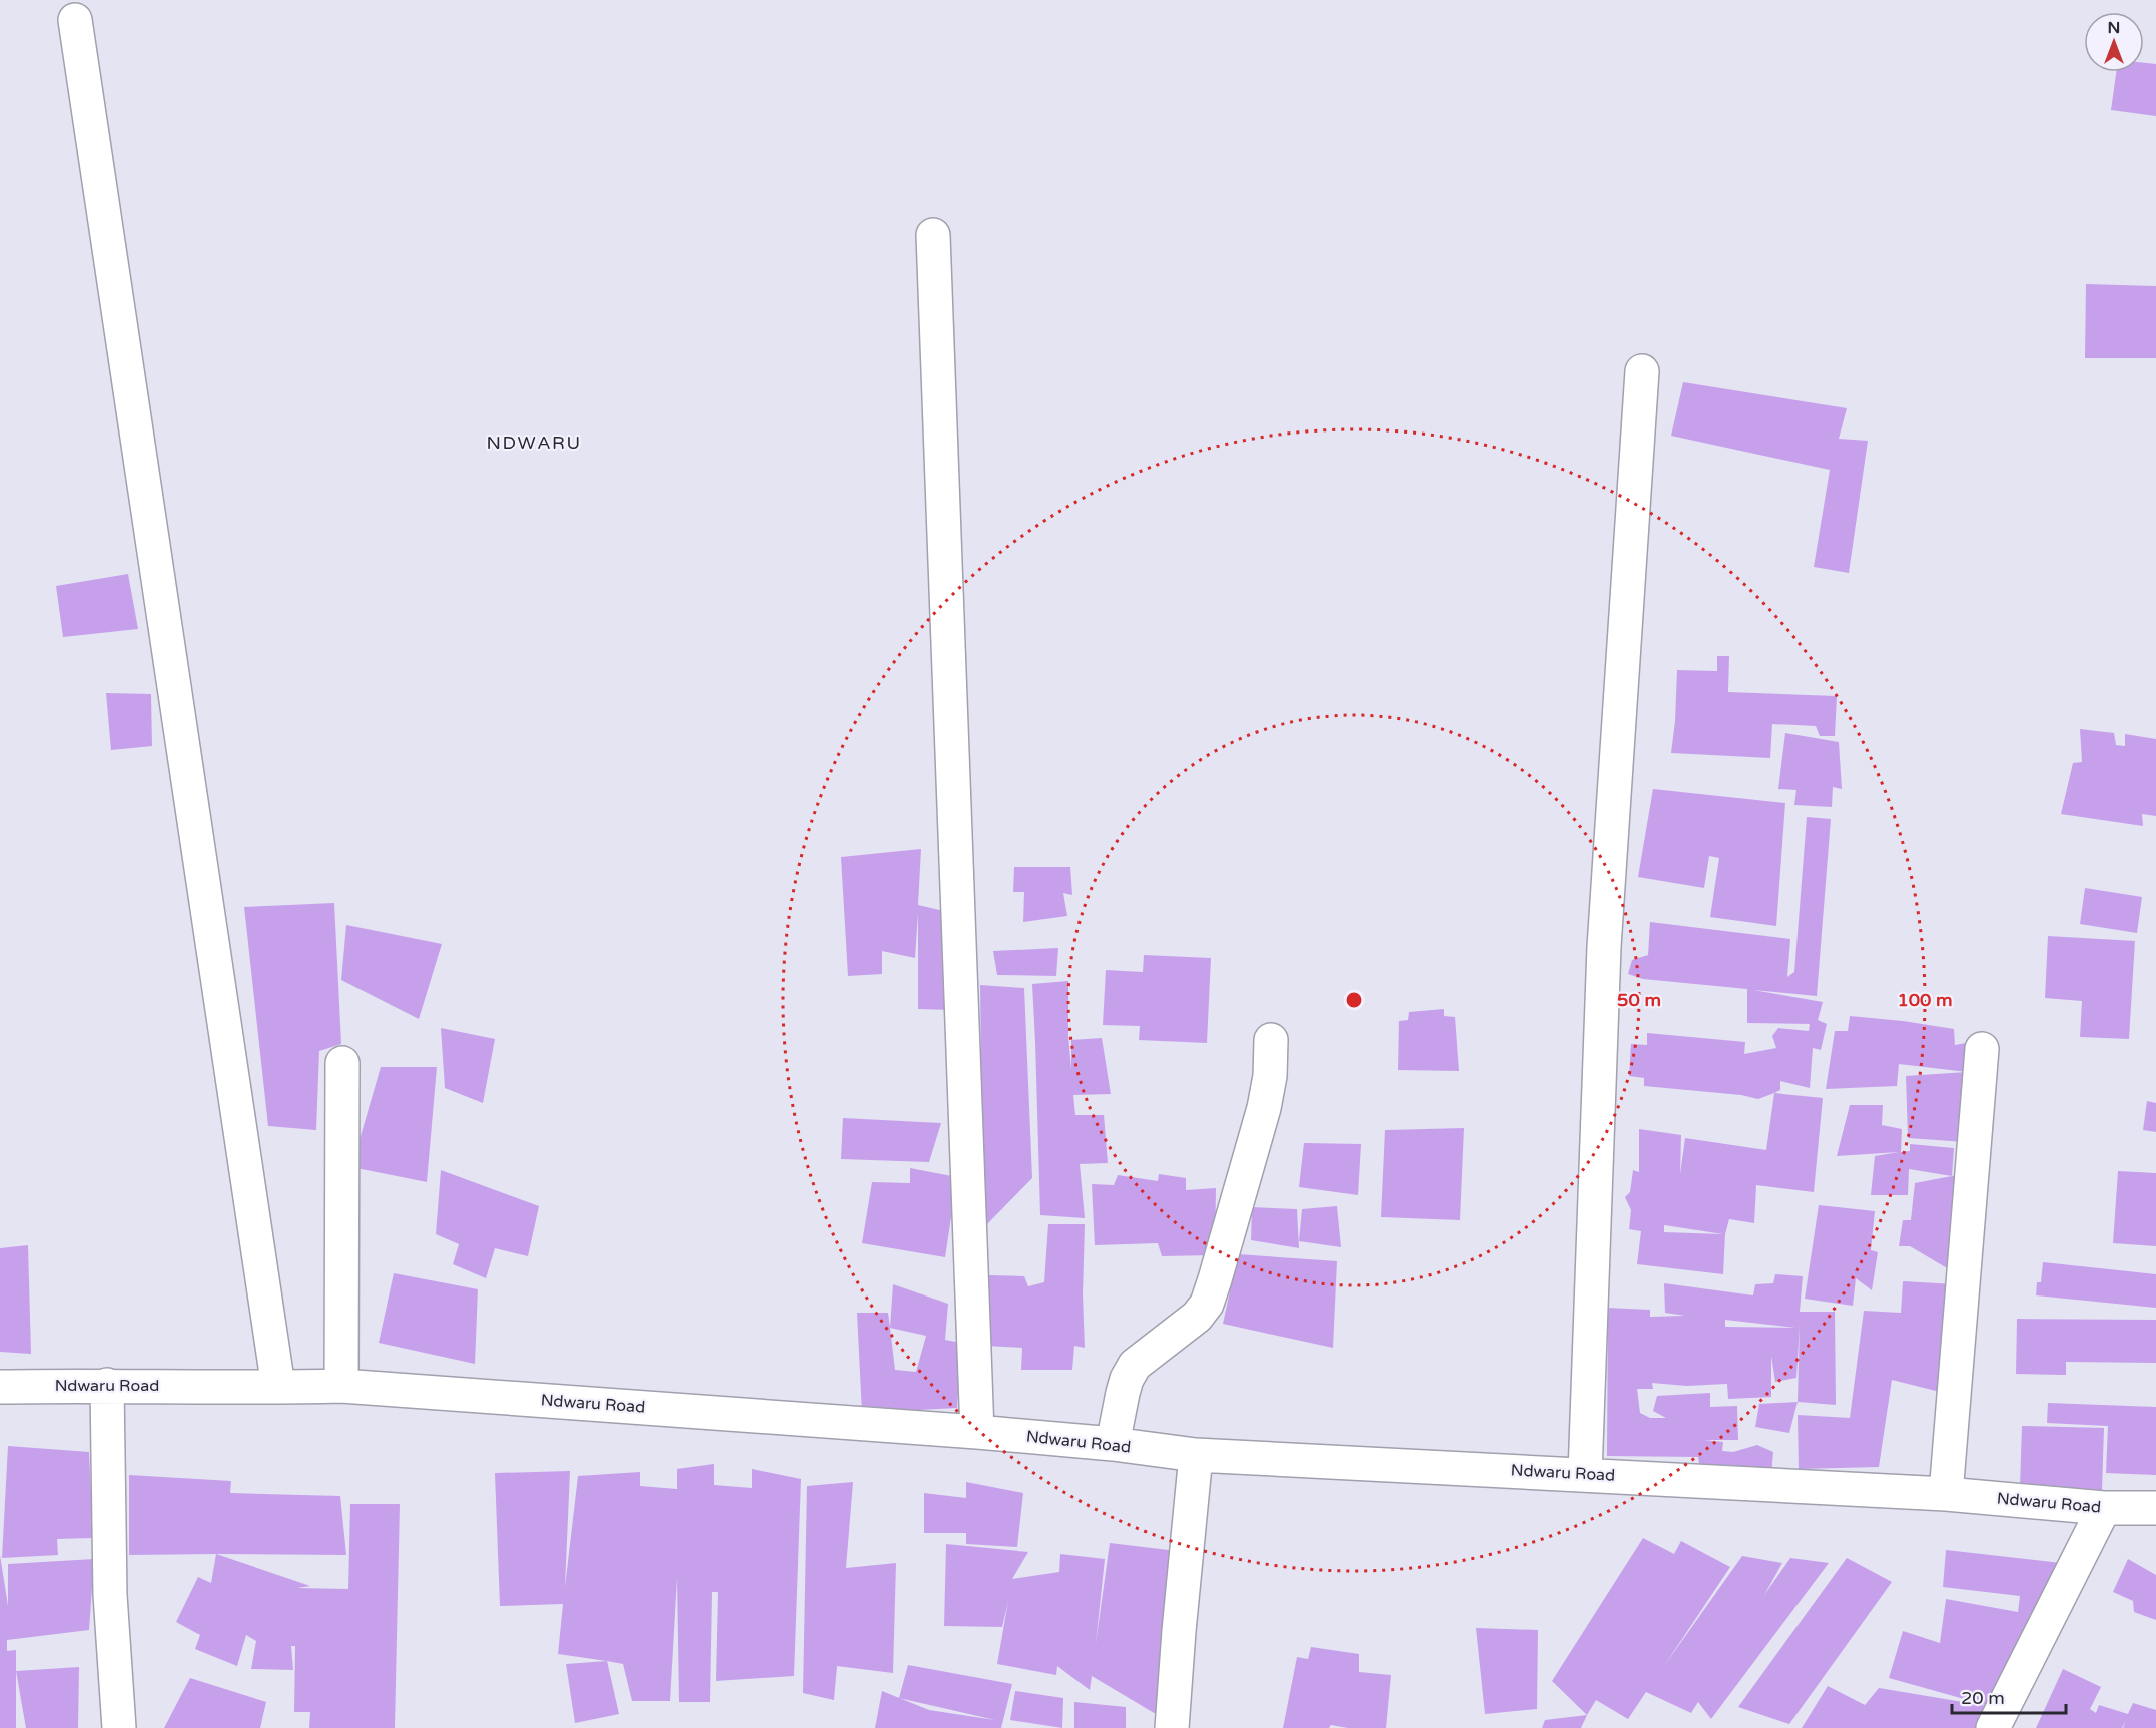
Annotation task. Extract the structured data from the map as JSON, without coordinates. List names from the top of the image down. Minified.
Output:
{"streets":{"street":["Ndwaru Road"]},"districts":["NDWARU"],"scale_bar":"20 m","north":"top","rings":["50 m","100 m"]}
